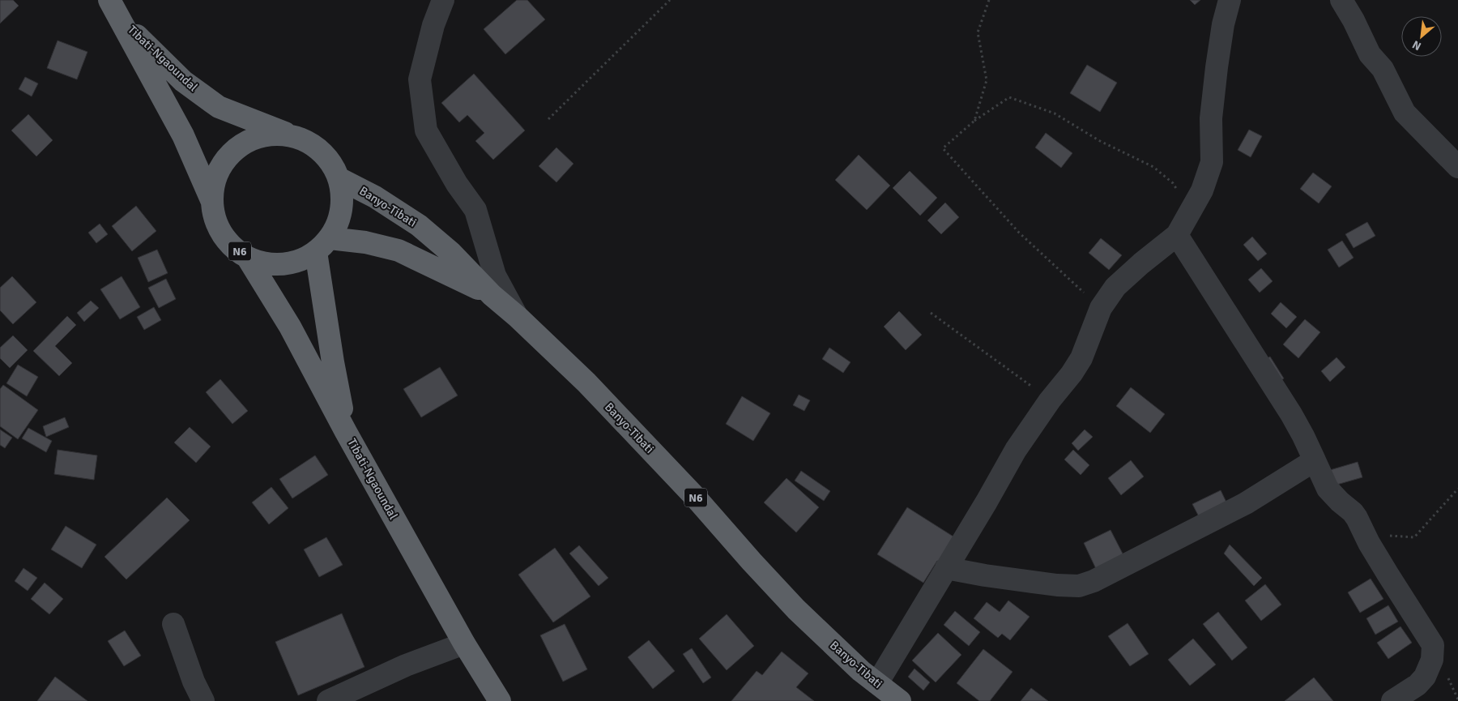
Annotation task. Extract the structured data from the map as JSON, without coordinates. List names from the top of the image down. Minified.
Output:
{"streets":{"highway":["Tibati-Ngaoundal","Banyo-Tibati","N6"]},"crossings":[["Tibati-Ngaoundal","Banyo-Tibati"]],"north":"bottom left"}
